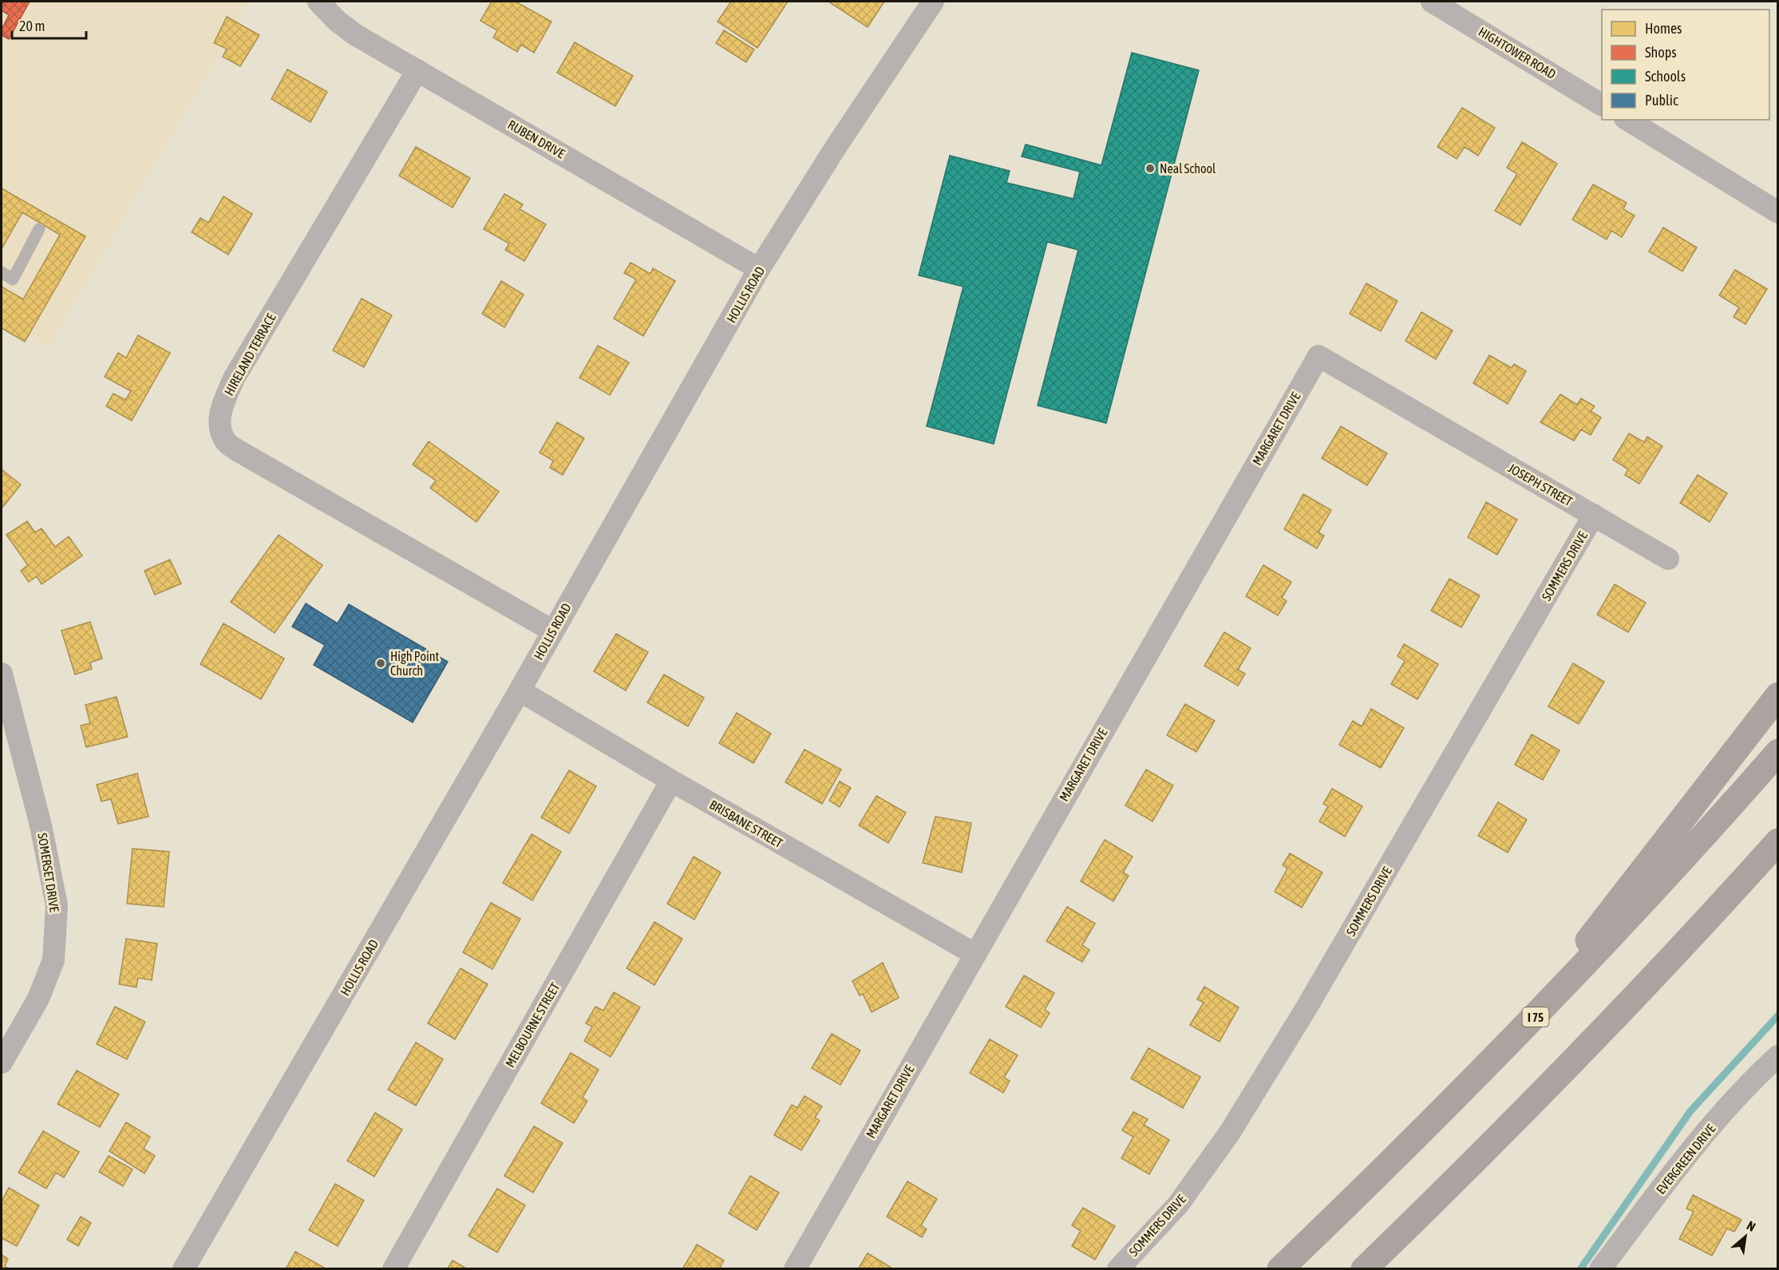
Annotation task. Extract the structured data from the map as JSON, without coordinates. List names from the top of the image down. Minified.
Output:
{"streets":{"highway":["I 75"],"street":["HIGHTOWER ROAD","RUBEN DRIVE","HOLLIS ROAD","HIRELAND TERRACE","MARGARET DRIVE","JOSEPH STREET","SOMMERS DRIVE","BRISBANE STREET","SOMERSET DRIVE","MELBOURNE STREET","EVERGREEN DRIVE"]},"crossings":[["RUBEN DRIVE","HOLLIS ROAD"],["RUBEN DRIVE","HIRELAND TERRACE"],["HOLLIS ROAD","HIRELAND TERRACE"],["HOLLIS ROAD","BRISBANE STREET"],["MARGARET DRIVE","JOSEPH STREET"],["MARGARET DRIVE","BRISBANE STREET"],["JOSEPH STREET","SOMMERS DRIVE"],["BRISBANE STREET","MELBOURNE STREET"]],"places":["Neal School","High Point Church"],"legend":["Homes","Shops","Schools","Public"],"scale_bar":"20 m","north":"top right"}
